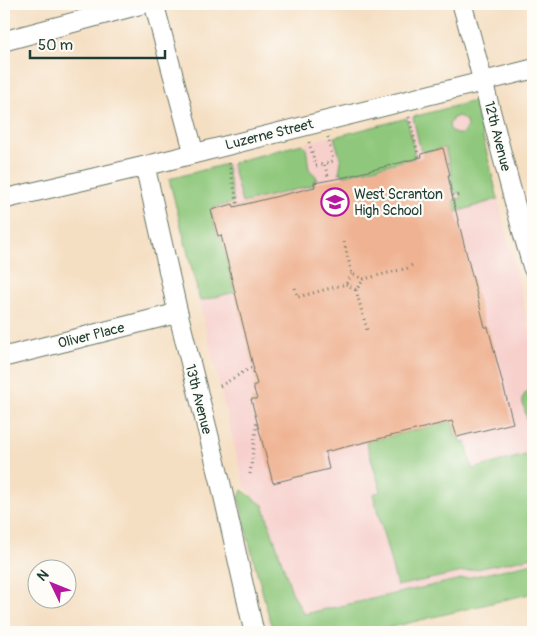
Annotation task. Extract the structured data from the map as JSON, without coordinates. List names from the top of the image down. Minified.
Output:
{"streets":{"street":["Luzerne Street","12th Avenue","Oliver Place","13th Avenue"]},"crossings":[["Luzerne Street","12th Avenue"],["Luzerne Street","13th Avenue"],["Oliver Place","13th Avenue"]],"places":{"school or university":["West Scranton High School"]},"scale_bar":"50 m","north":"top left"}
